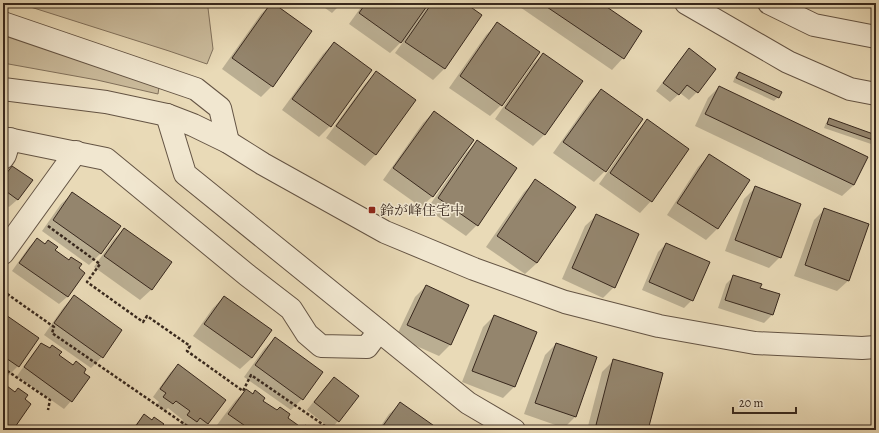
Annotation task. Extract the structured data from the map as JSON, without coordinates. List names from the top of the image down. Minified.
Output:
{"places":{"transit":["鈴が峰住宅中"]},"scale_bar":"20 m"}
